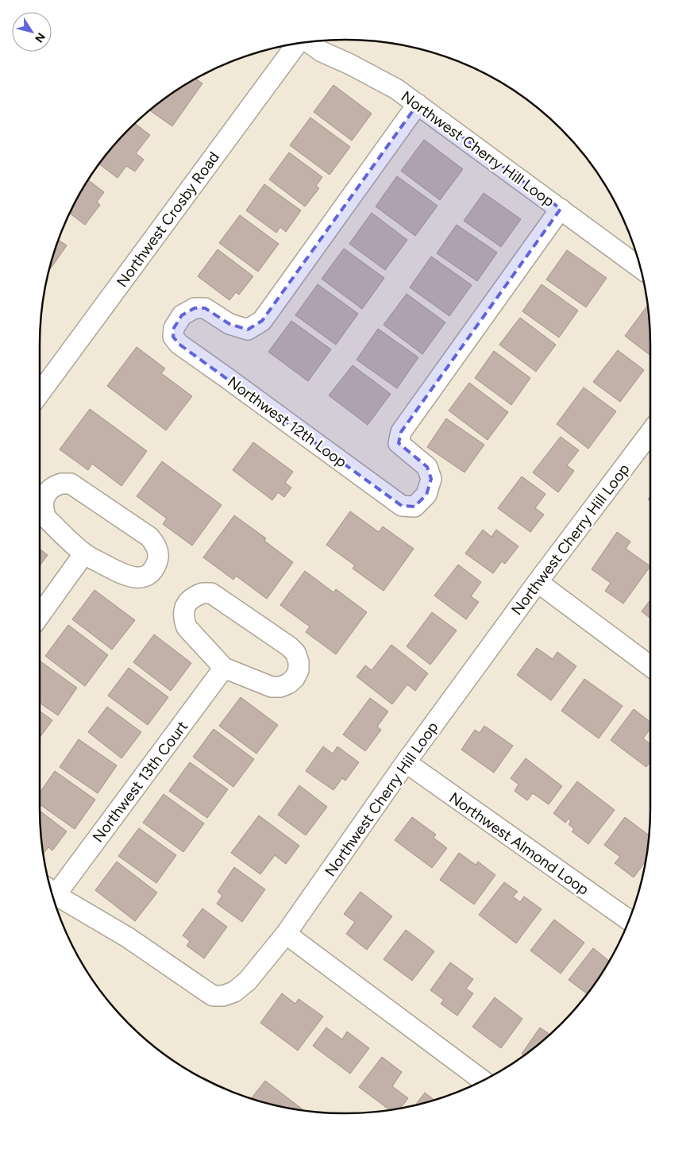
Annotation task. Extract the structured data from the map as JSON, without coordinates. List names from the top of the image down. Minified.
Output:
{"streets":{"street":["Northwest Cherry Hill Loop","Northwest Crosby Road","Northwest 12th Loop","Northwest 13th Court","Northwest Almond Loop"]},"crossings":[["Northwest Cherry Hill Loop","Northwest 12th Loop"],["Northwest Cherry Hill Loop","Northwest 13th Court"],["Northwest Cherry Hill Loop","Northwest Almond Loop"]],"north":"bottom right"}
